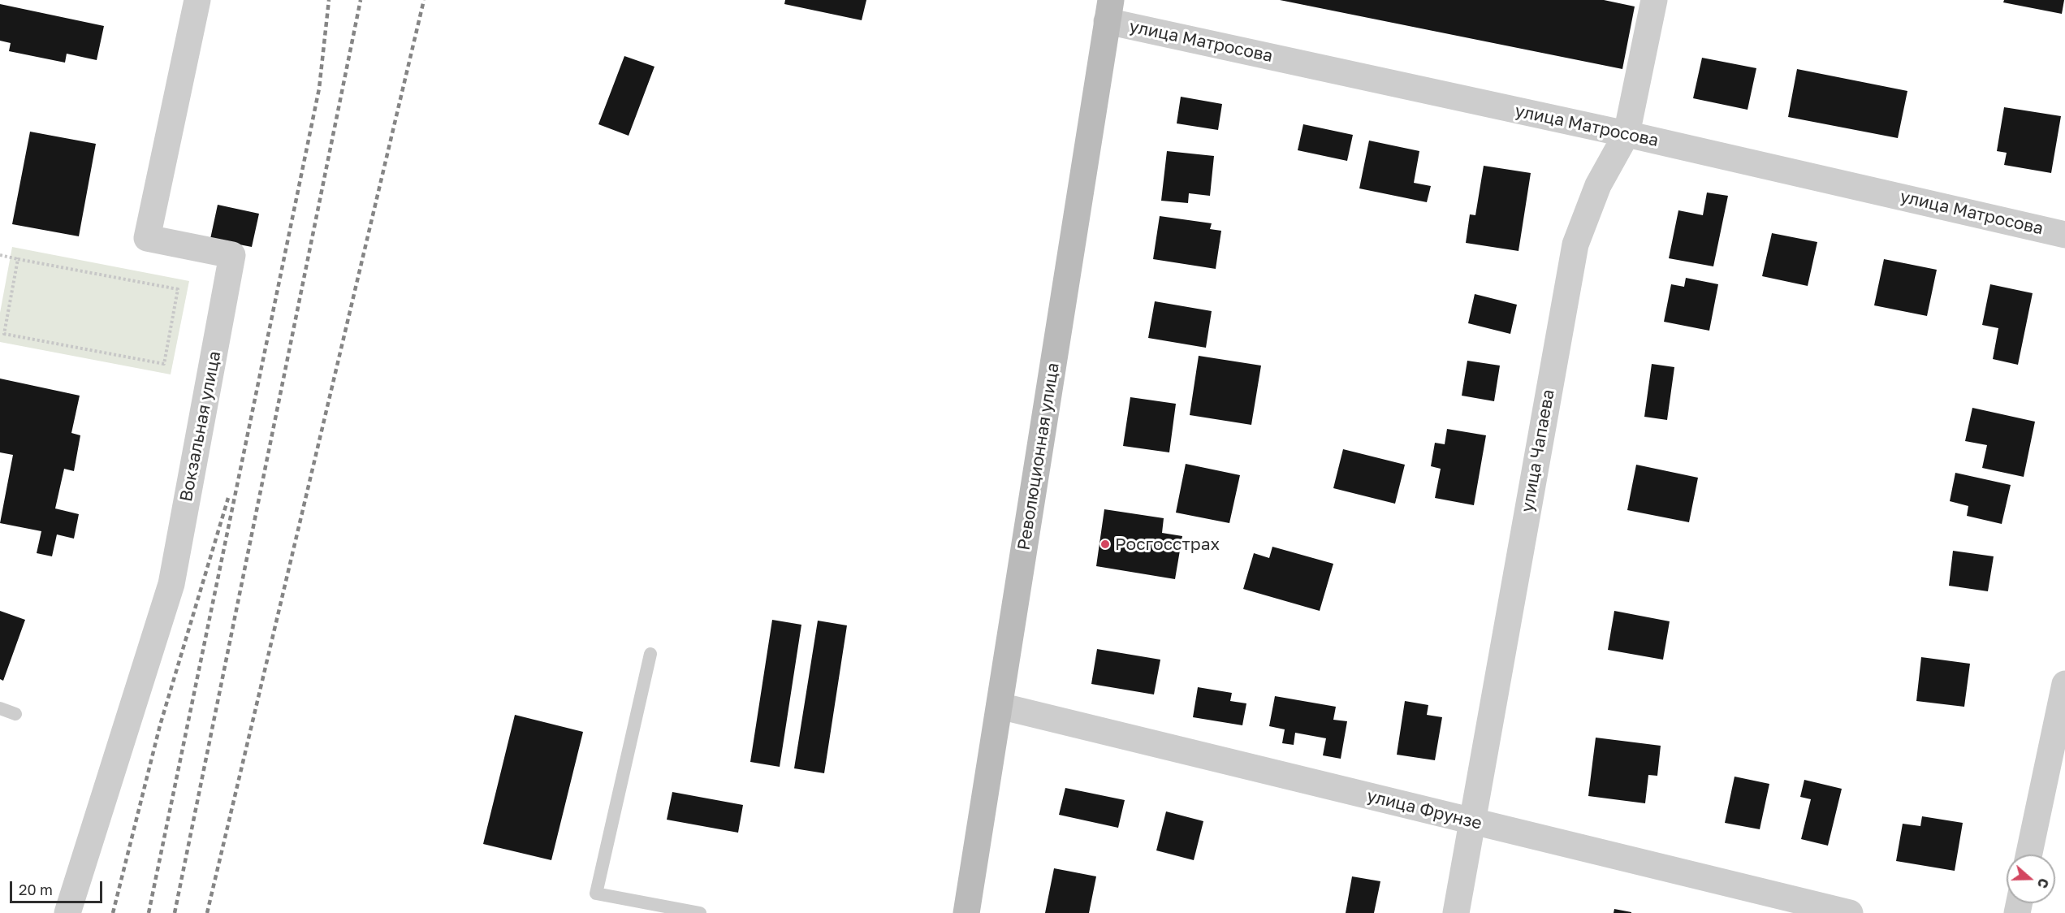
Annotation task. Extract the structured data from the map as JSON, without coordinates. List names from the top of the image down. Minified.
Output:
{"streets":{"main road":["Революционная улица"],"street":["улица Матросова","Вокзальная улица","улица Чапаева","улица Фрунзе"]},"crossings":[["улица Матросова","улица Чапаева"],["улица Матросова","Революционная улица"],["улица Чапаева","улица Фрунзе"],["Революционная улица","улица Фрунзе"]],"places":["Росгосстрах"],"scale_bar":"20 m","north":"right"}
